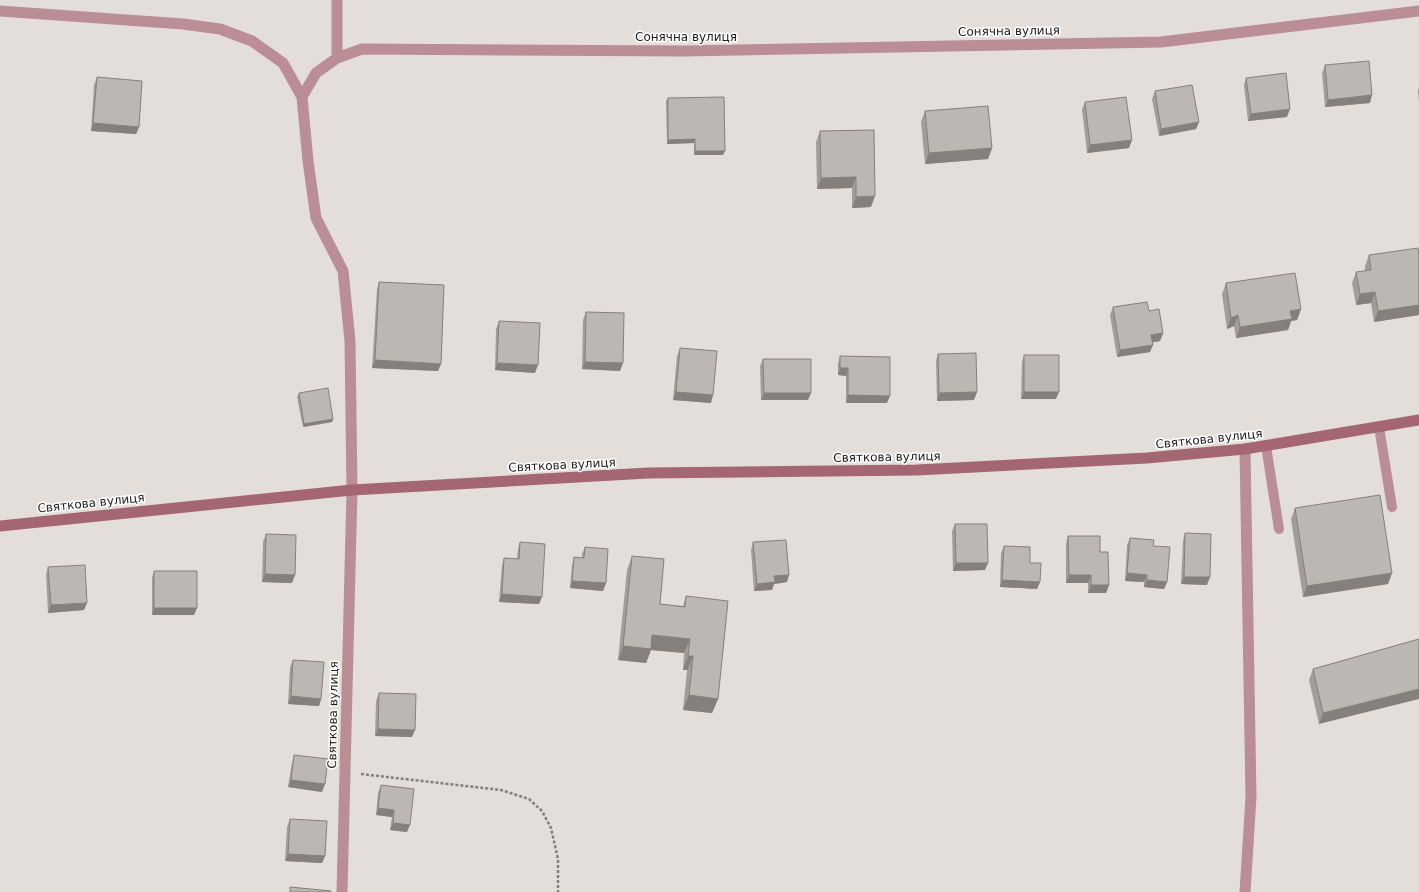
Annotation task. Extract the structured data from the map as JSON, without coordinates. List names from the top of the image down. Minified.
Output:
{"streets":{"main road":["Святкова вулиця"],"street":["Сонячна вулиця"]}}
